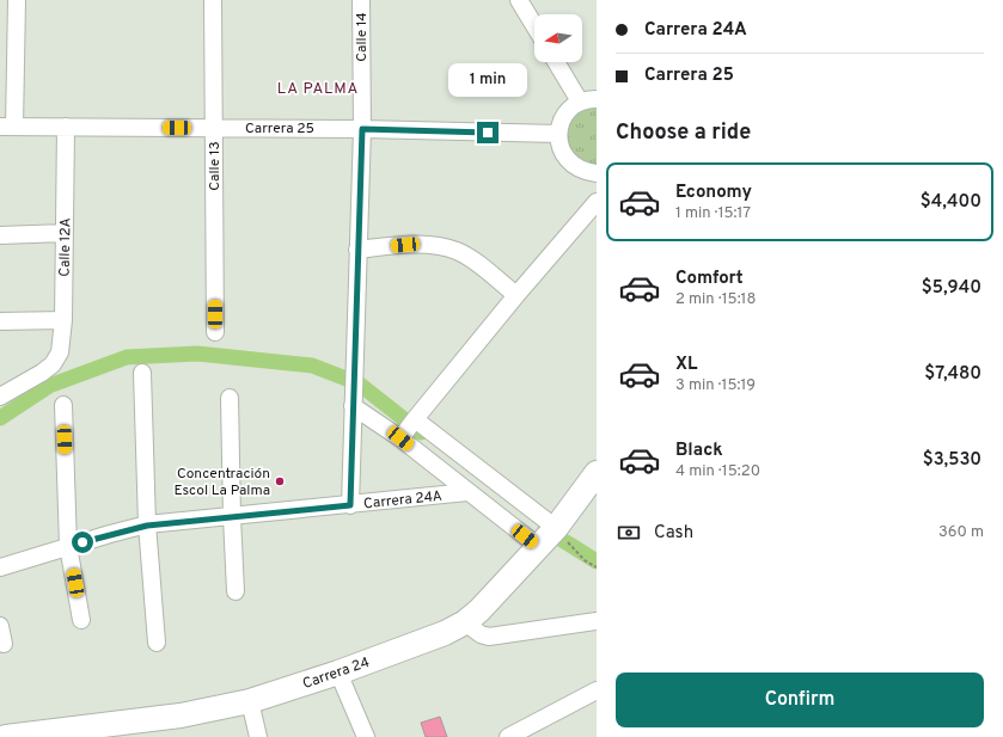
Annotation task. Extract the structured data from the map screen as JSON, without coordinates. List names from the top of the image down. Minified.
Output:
{"streets":{"street":["Calle 14","Carrera 25","Calle 13","Calle 12A","Carrera 24A","Carrera 24"]},"crossings":[["Calle 14","Carrera 25"],["Calle 14","Carrera 24A"],["Carrera 25","Calle 13"],["Carrera 25","Calle 12A"]],"districts":["LA PALMA"],"places":["Concentración Escol La Palma"],"north":"left","page":{"banner":["Carrera 24A","Carrera 25"],"bubble":"1 min","heading":"Choose a ride","list":[{"name":"Economy","note":"1 min · 15:17","value":"$4,400"},{"name":"Comfort","note":"2 min · 15:18","value":"$5,940"},{"name":"XL","note":"3 min · 15:19","value":"$7,480"},{"name":"Black","note":"4 min · 15:20","value":"$3,530"}],"pay":["Cash","360 m"],"buttons":"Confirm"}}
